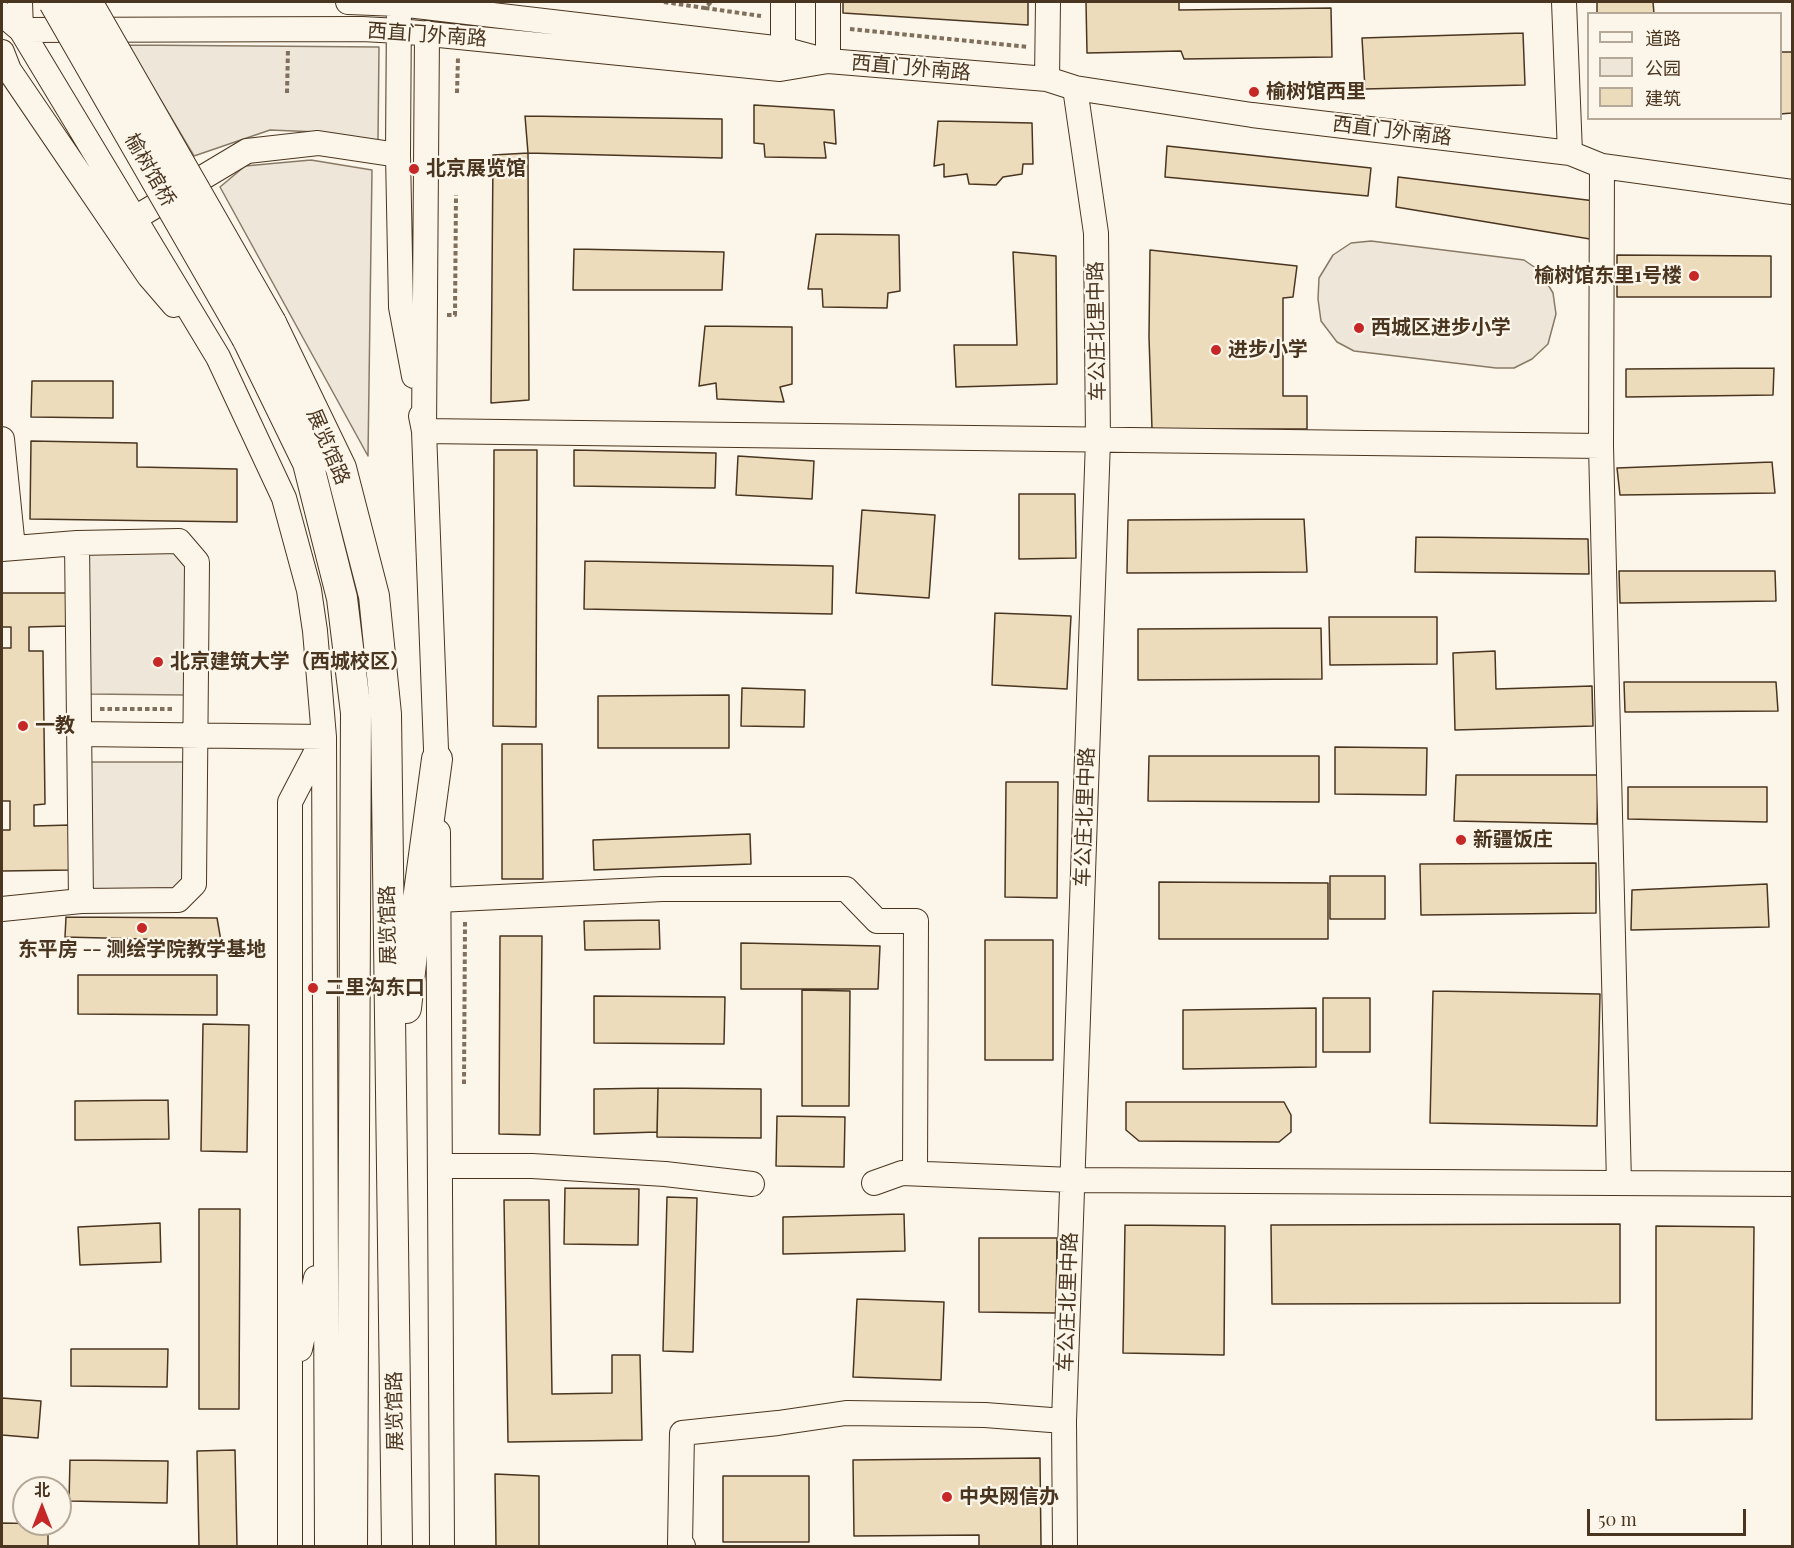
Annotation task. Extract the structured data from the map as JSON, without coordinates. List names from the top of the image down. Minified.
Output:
{"streets":{"main road":["榆树馆桥","展览馆路"],"street":["西直门外南路","车公庄北里中路"]},"crossings":[["西直门外南路","车公庄北里中路"],["榆树馆桥","展览馆路"]],"places":["榆树馆西里","北京展览馆","榆树馆东里1号楼","西城区进步小学","进步小学","北京建筑大学（西城校区）","一教","新疆饭庄","东平房 -- 测绘学院教学基地","二里沟东口","中央网信办"],"legend":["道路","公园","建筑"],"scale_bar":"50 m","north":"top"}
